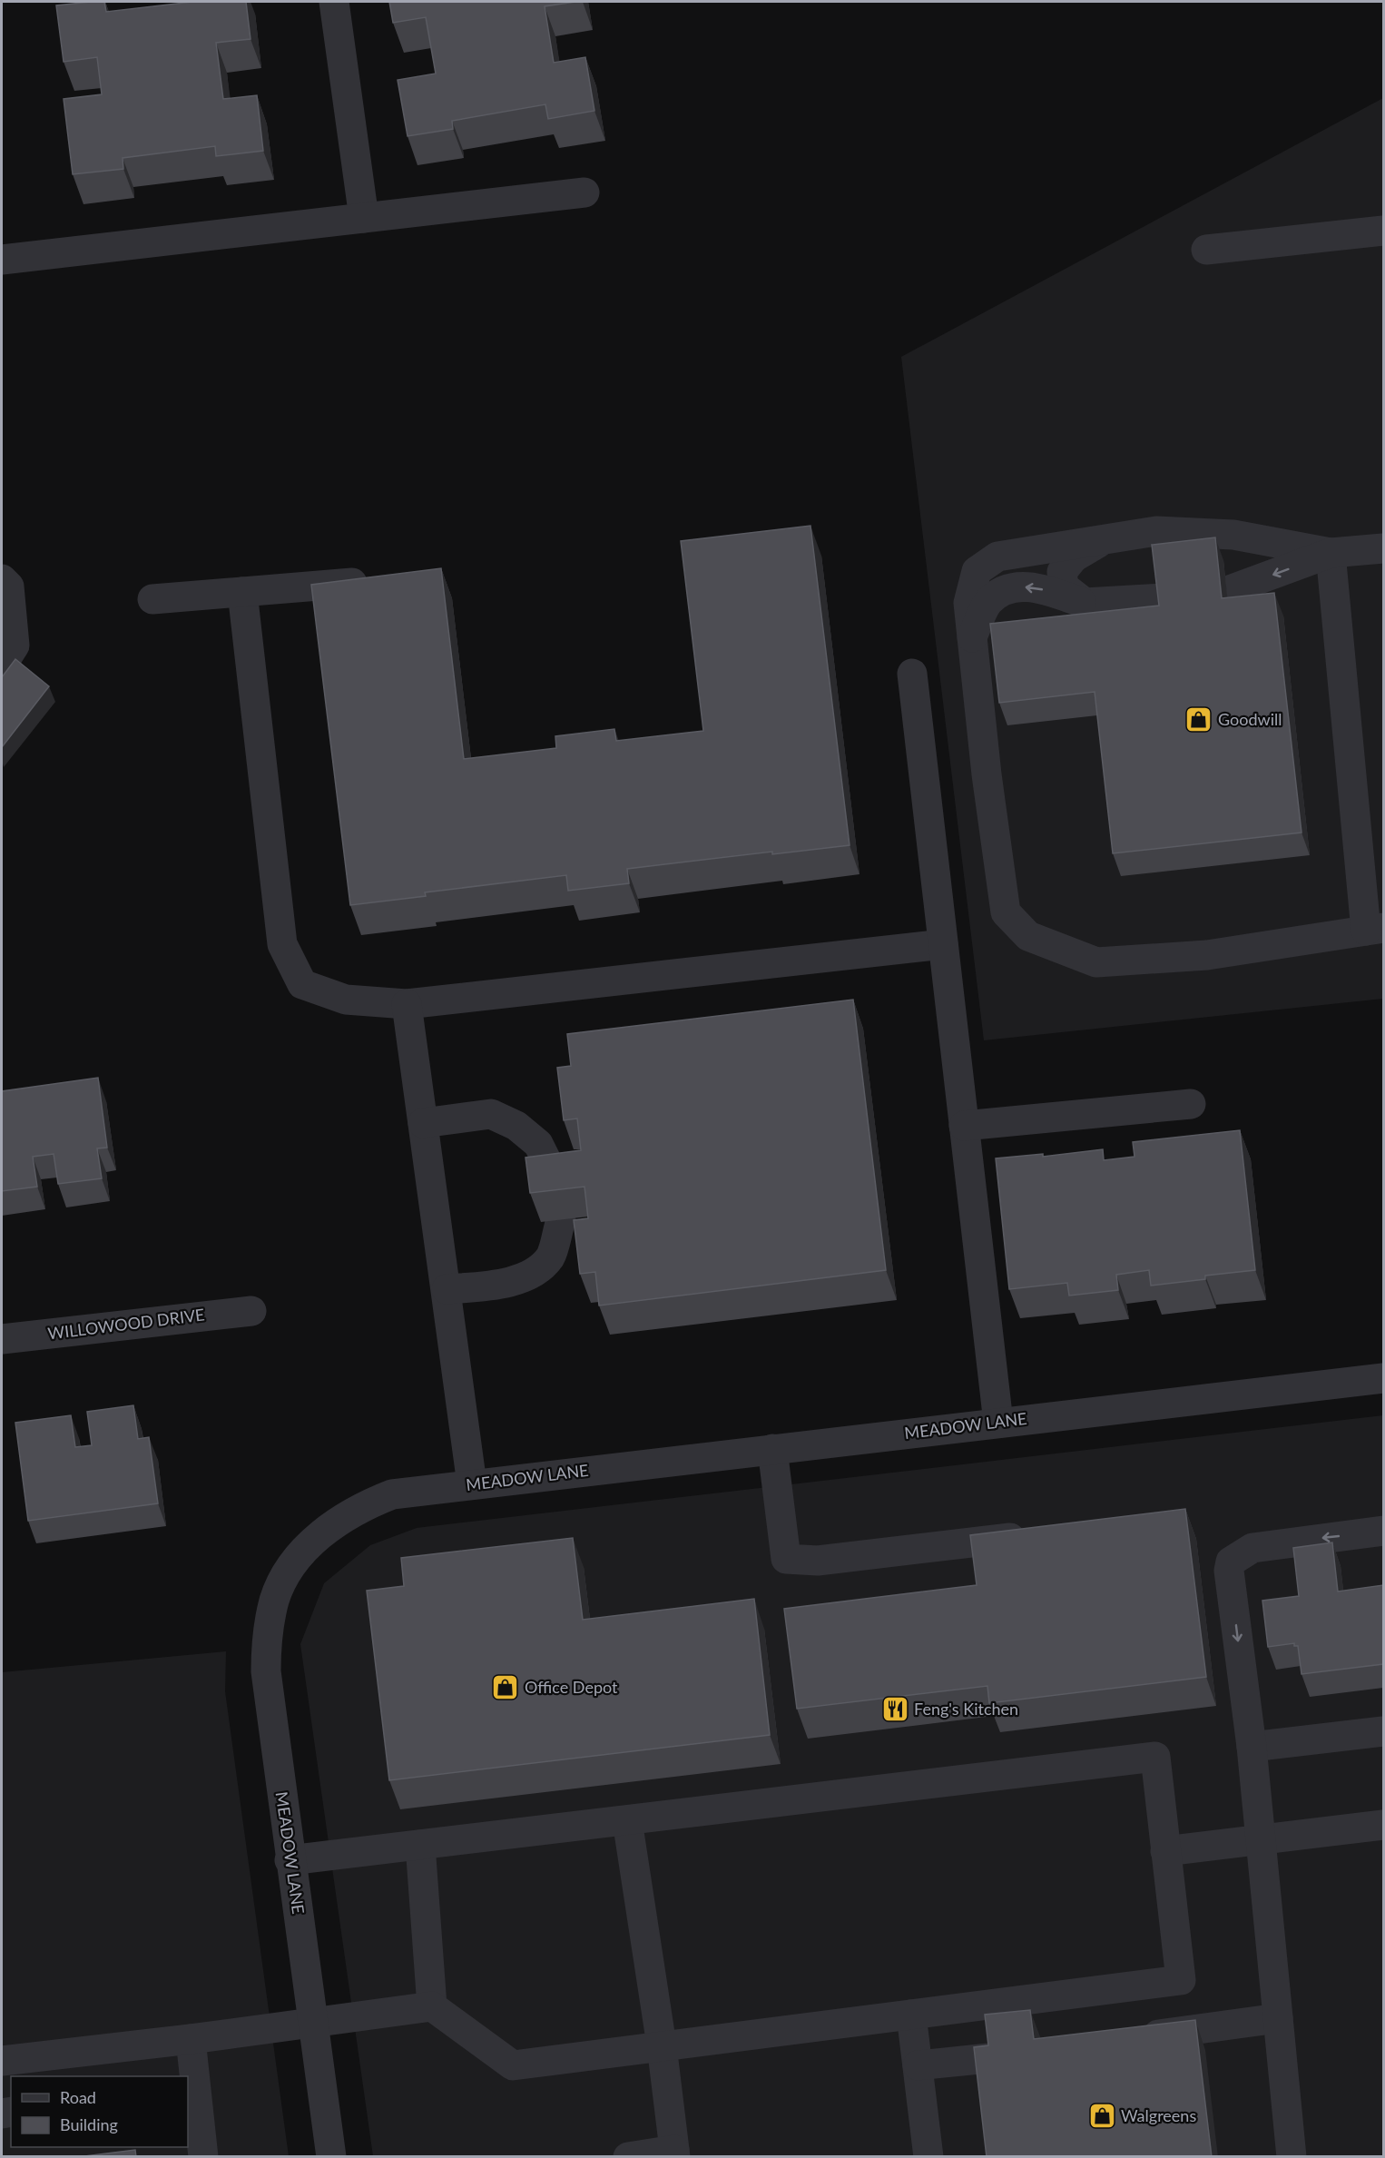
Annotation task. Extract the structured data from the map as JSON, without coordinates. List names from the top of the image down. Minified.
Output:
{"streets":{"street":["WILLOWOOD DRIVE","MEADOW LANE"]},"places":{"shop":["Goodwill","Office Depot","Walgreens"],"restaurant":["Feng's Kitchen"]},"legend":["Road","Building"]}
